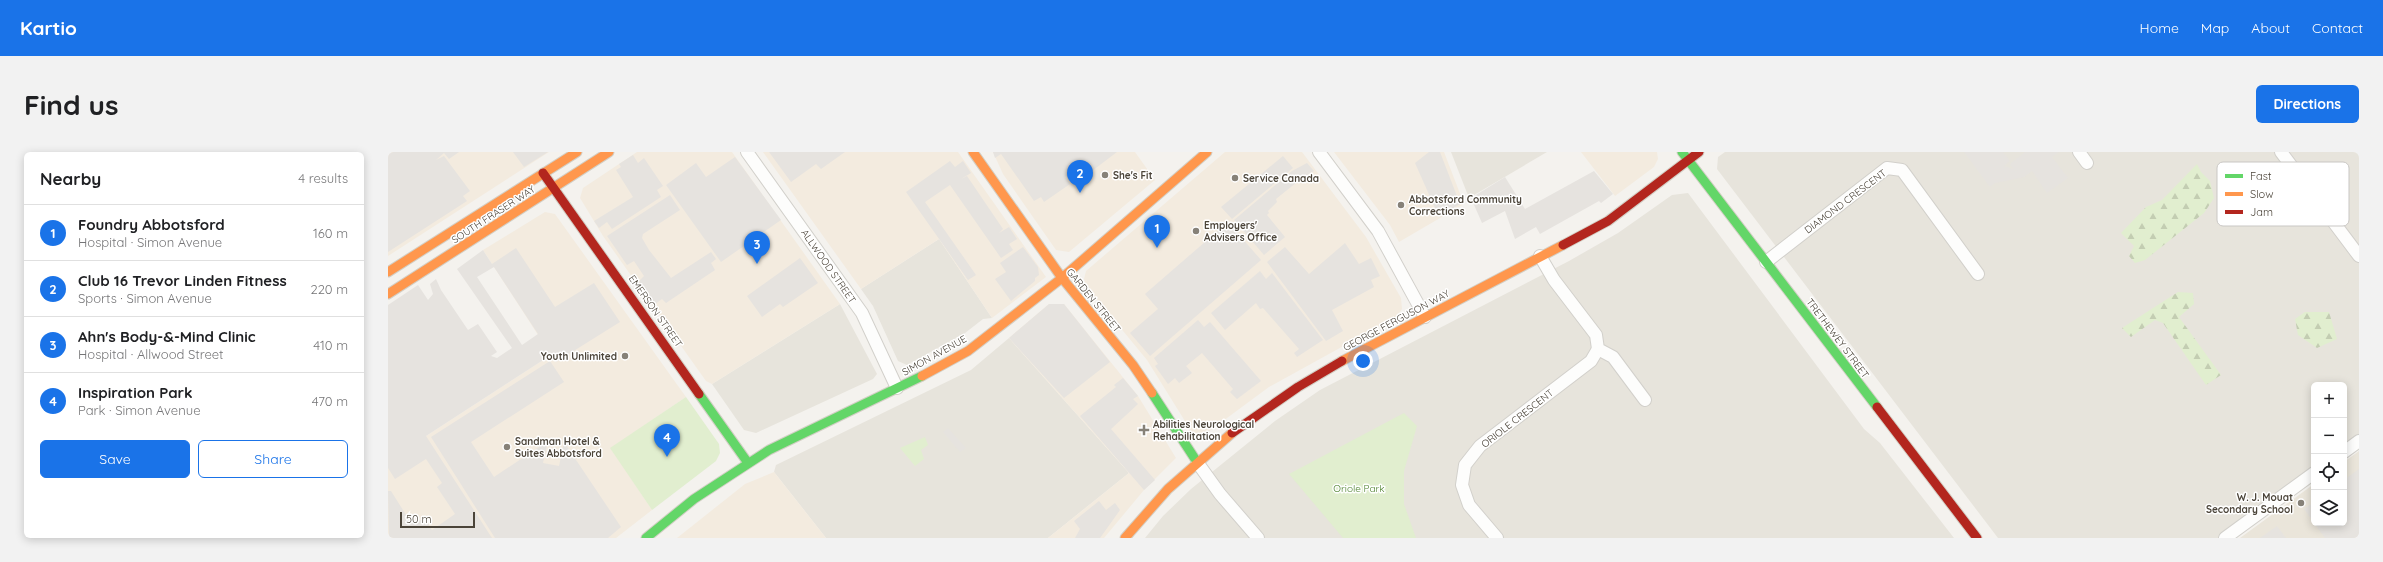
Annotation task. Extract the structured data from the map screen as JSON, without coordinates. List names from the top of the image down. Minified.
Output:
{"streets":{"main road":["SOUTH FRASER WAY","GARDEN STREET","EMERSON STREET","GEORGE FERGUSON WAY","TRETHEWEY STREET","SIMON AVENUE"],"street":["DIAMOND CRESCENT","ALLWOOD STREET","ORIOLE CRESCENT"]},"crossings":[["DIAMOND CRESCENT","TRETHEWEY STREET"],["SOUTH FRASER WAY","EMERSON STREET"],["ALLWOOD STREET","SIMON AVENUE"],["GARDEN STREET","GEORGE FERGUSON WAY"],["GARDEN STREET","SIMON AVENUE"],["EMERSON STREET","SIMON AVENUE"],["GEORGE FERGUSON WAY","TRETHEWEY STREET"]],"parks":["Oriole Park"],"places":{"other":["She's Fit","Service Canada","Abbotsford Community Corrections","Employers' Advisers Office","Youth Unlimited","Sandman Hotel & Suites Abbotsford","W. J. Mouat Secondary School"],"health":["Abilities Neurological Rehabilitation"]},"legend":["Fast","Slow","Jam"],"scale_bar":"50 m","page":{"header":"Kartio","nav":["Home","Map","About","Contact"],"buttons":["Directions",["Save","Share"]],"title":"Find us","heading":["Nearby","4 results"],"pins":["2","1","3","4"],"list":[{"mark":"1","name":"Foundry Abbotsford","note":"Hospital · Simon Avenue","value":"160 m"},{"mark":"2","name":"Club 16 Trevor Linden Fitness","note":"Sports · Simon Avenue","value":"220 m"},{"mark":"3","name":"Ahn's Body-&-Mind Clinic","note":"Hospital · Allwood Street","value":"410 m"},{"mark":"4","name":"Inspiration Park","note":"Park · Simon Avenue","value":"470 m"}],"map_buttons":["+","−"],"scale":"50 m"}}
